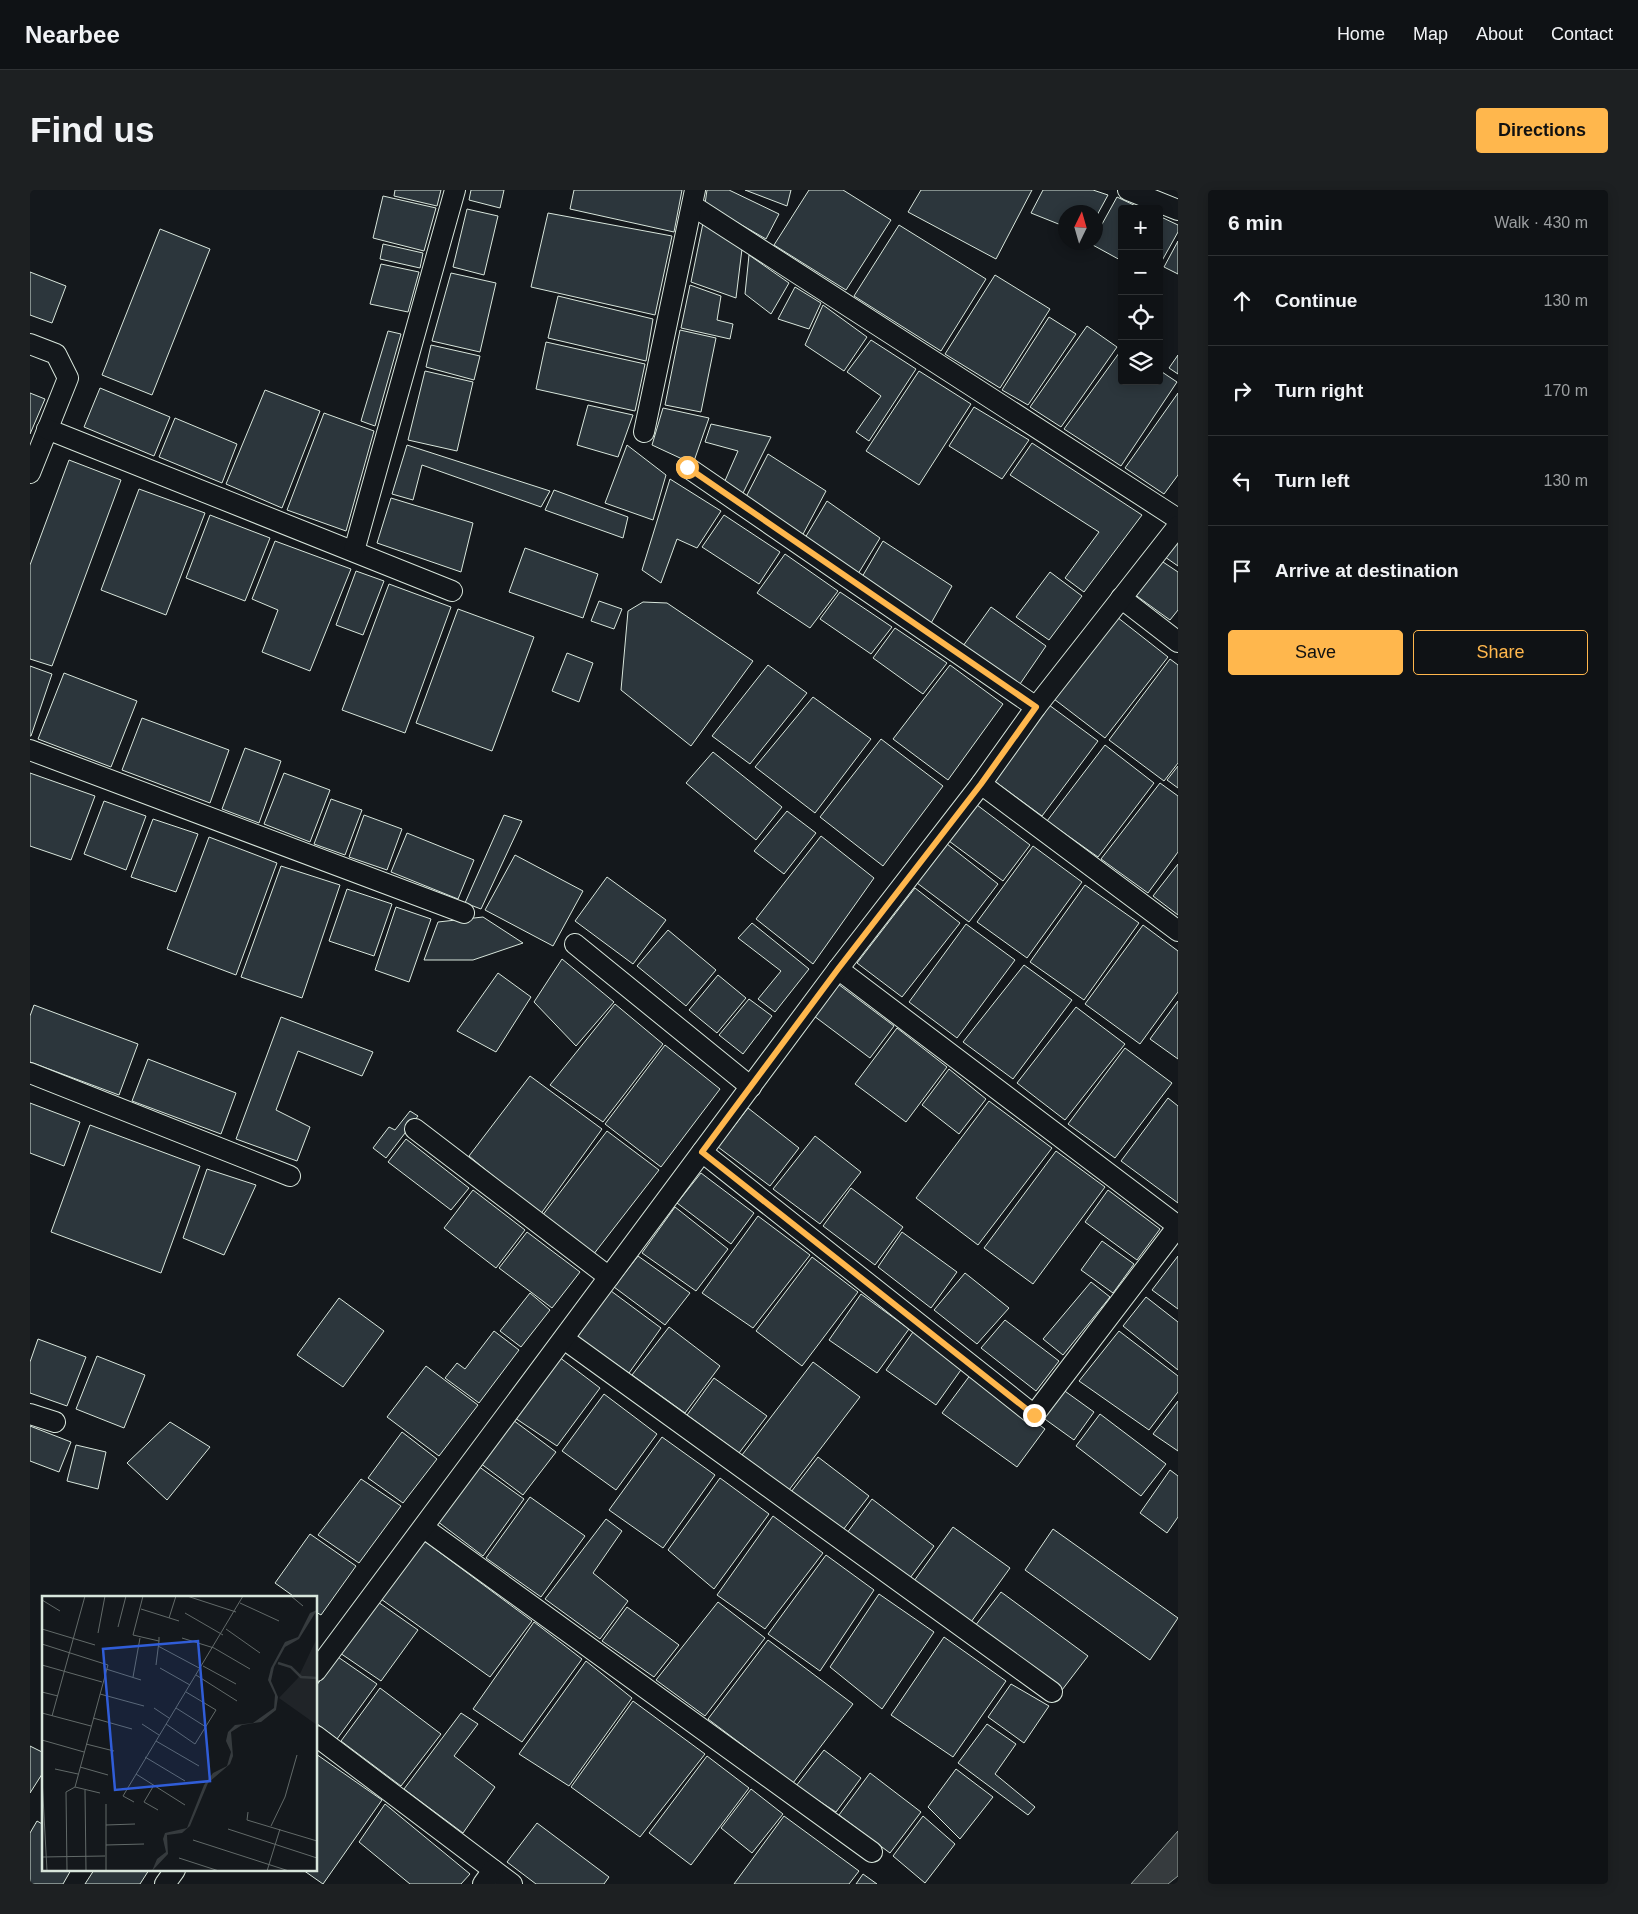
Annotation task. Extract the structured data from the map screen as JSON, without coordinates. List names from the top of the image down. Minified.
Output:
{"north":"top","page":{"header":"Nearbee","nav":["Home","Map","About","Contact"],"buttons":["Directions",["Save","Share"]],"title":"Find us","heading":["6 min","Walk · 430 m"],"map_buttons":["+","−"],"list":[["Continue","130 m"],["Turn right","170 m"],["Turn left","130 m"],"Arrive at destination"]}}
